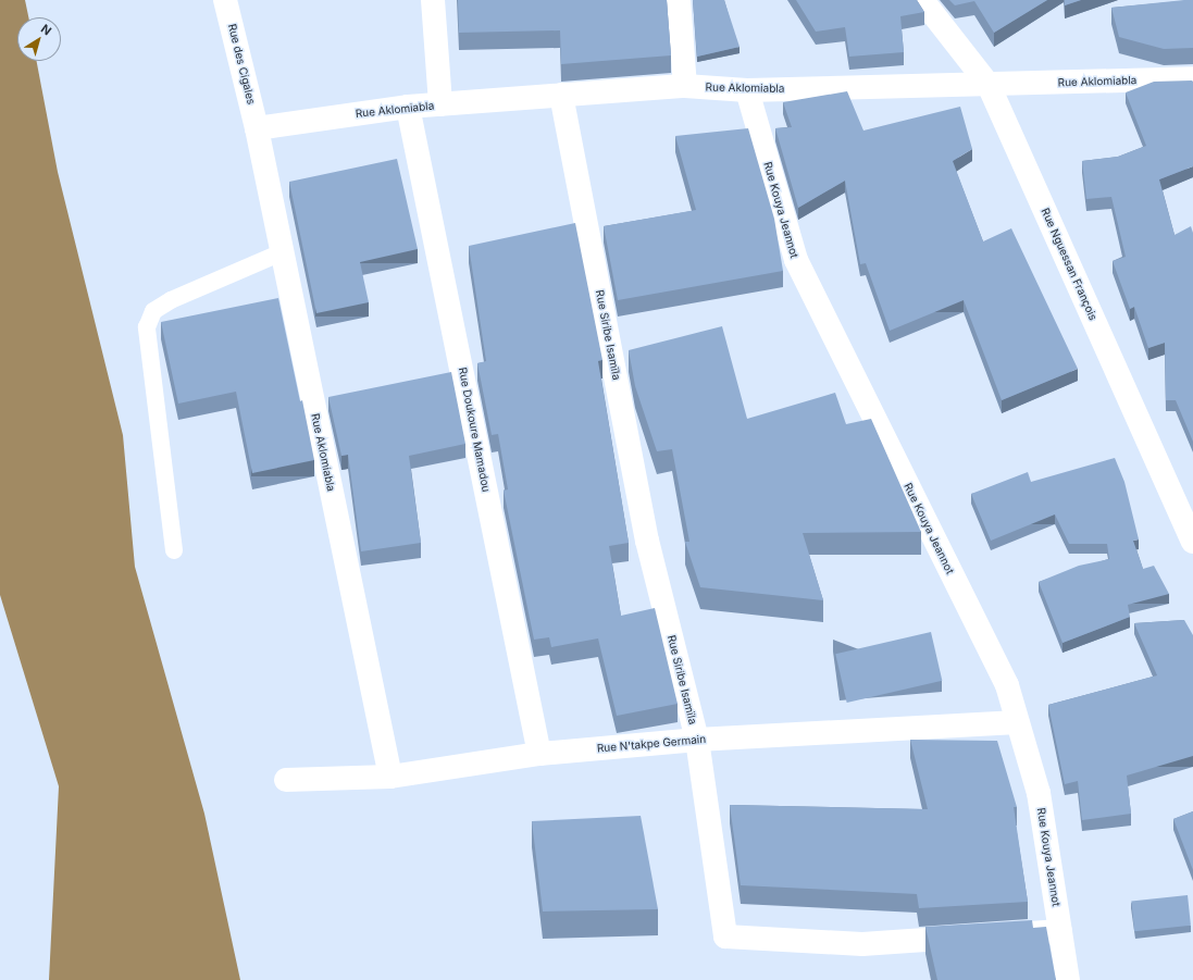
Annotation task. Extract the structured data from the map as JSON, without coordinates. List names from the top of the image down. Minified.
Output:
{"streets":{"street":["Rue des Cigales","Rue Aklomiabla","Rue Kouya Jeannot","Rue Nguessan François","Rue Siribe Isamïla","Rue Doukoure Mamadou","Rue N'takpe Germain"]},"crossings":[["Rue des Cigales","Rue Aklomiabla"],["Rue Aklomiabla","Rue Kouya Jeannot"],["Rue Aklomiabla","Rue Nguessan François"],["Rue Aklomiabla","Rue Siribe Isamïla"],["Rue Aklomiabla","Rue Doukoure Mamadou"],["Rue Aklomiabla","Rue N'takpe Germain"],["Rue Kouya Jeannot","Rue Siribe Isamïla"],["Rue Kouya Jeannot","Rue N'takpe Germain"],["Rue Siribe Isamïla","Rue N'takpe Germain"],["Rue Doukoure Mamadou","Rue N'takpe Germain"]],"north":"top right"}
